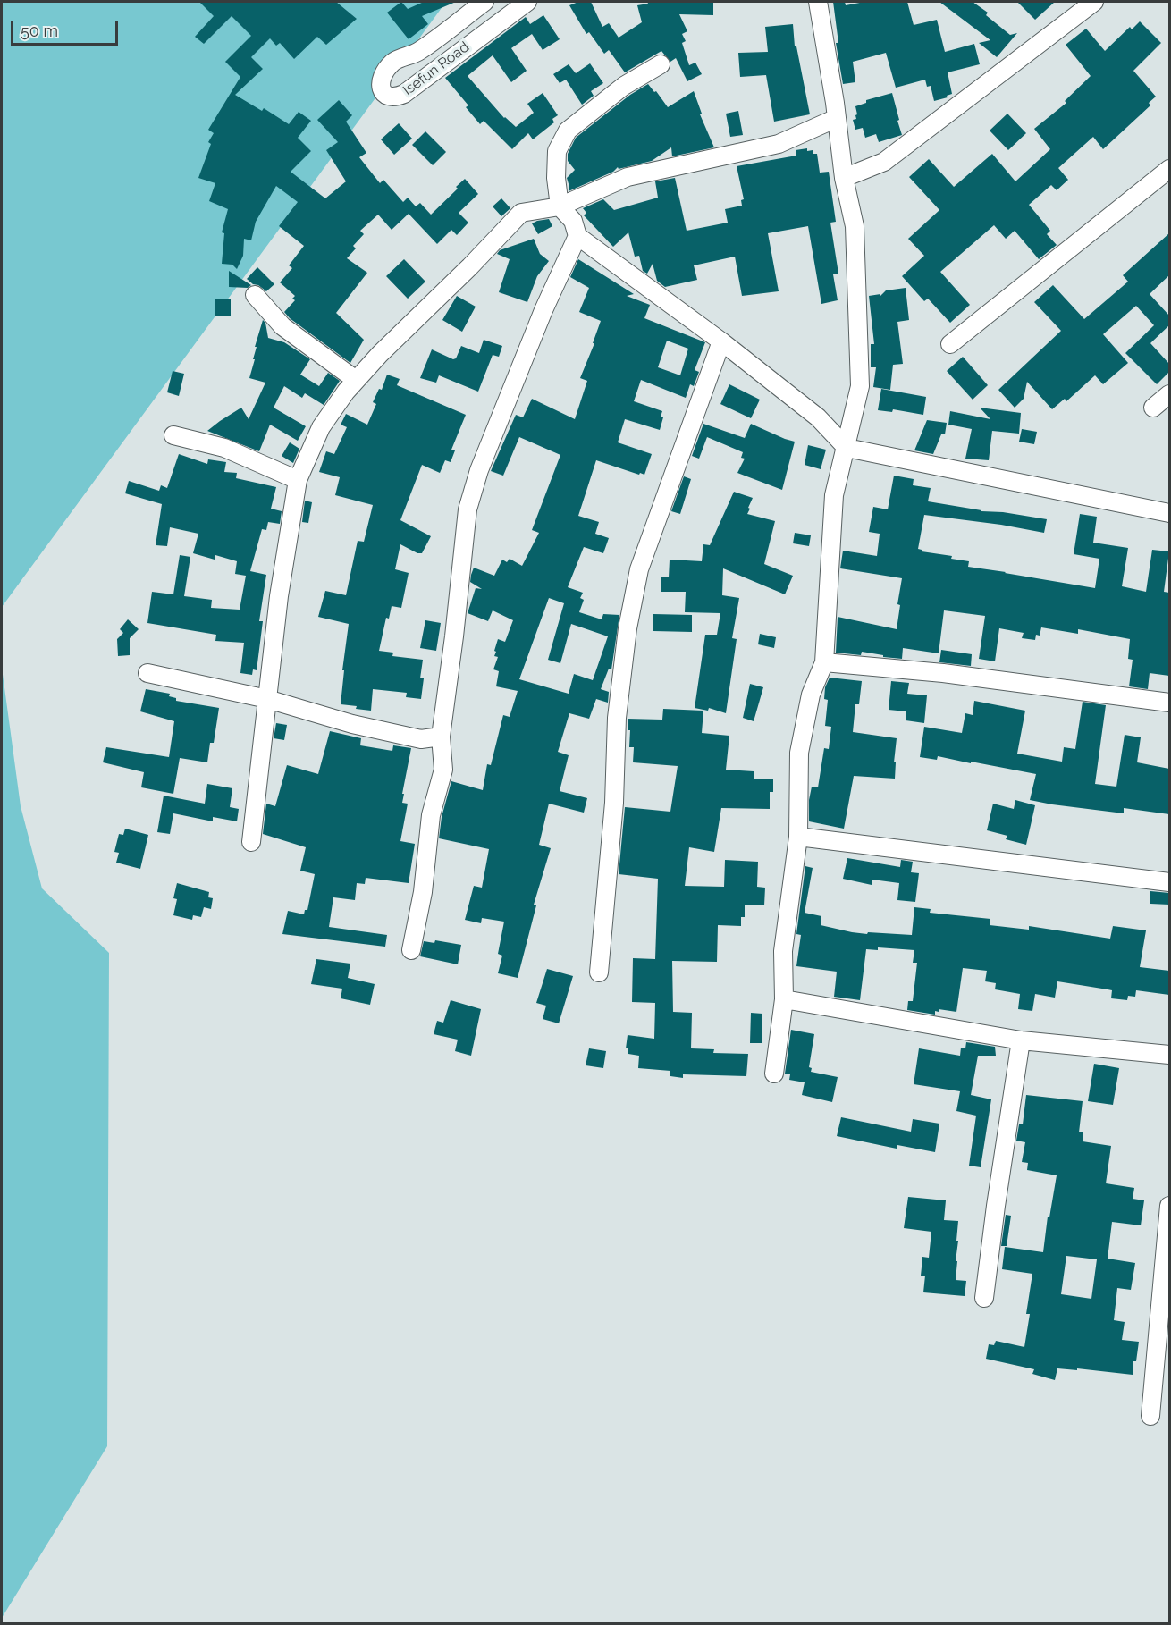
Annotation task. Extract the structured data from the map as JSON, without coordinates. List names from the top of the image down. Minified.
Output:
{"streets":{"street":["Isefun Road"]},"scale_bar":"50 m"}
